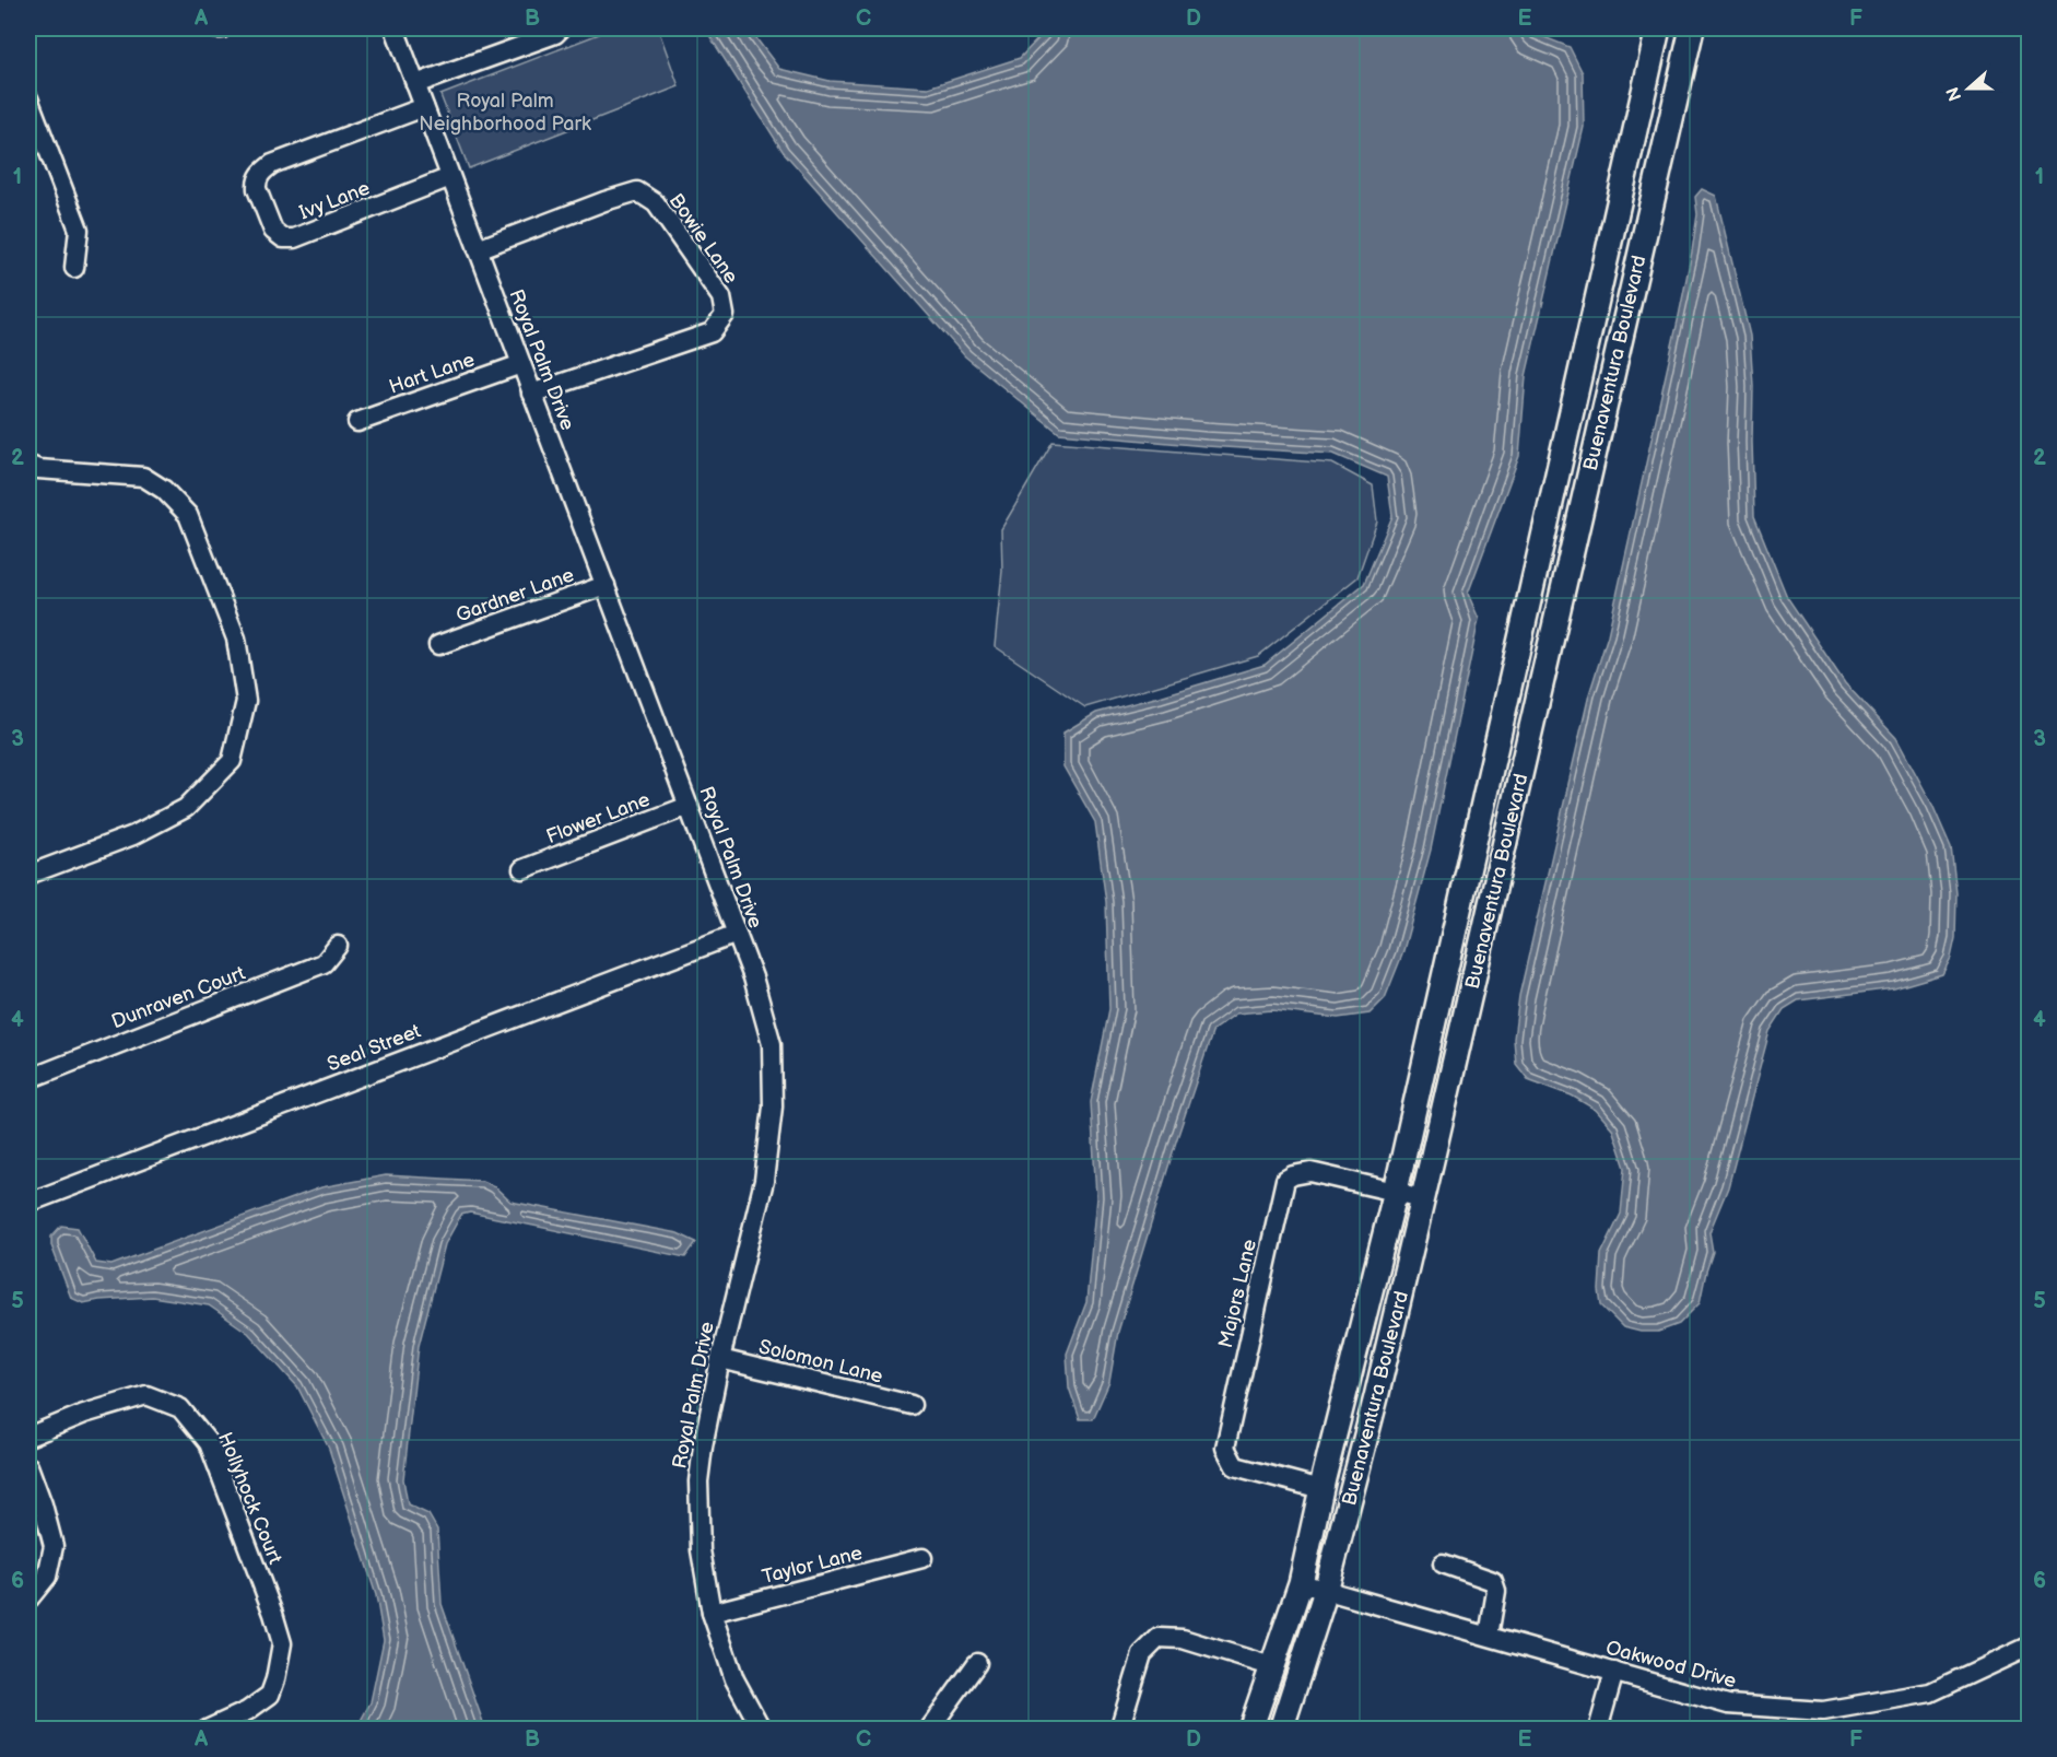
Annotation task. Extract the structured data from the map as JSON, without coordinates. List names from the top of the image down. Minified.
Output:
{"streets":{"main road":["Buenaventura Boulevard"],"street":["Ivy Lane","Bowie Lane","Royal Palm Drive","Hart Lane","Gardner Lane","Flower Lane","Dunraven Court","Seal Street","Majors Lane","Solomon Lane","Hollyhock Court","Taylor Lane","Oakwood Drive"]},"crossings":[["Ivy Lane","Royal Palm Drive"],["Bowie Lane","Royal Palm Drive"],["Royal Palm Drive","Hart Lane"],["Royal Palm Drive","Gardner Lane"],["Royal Palm Drive","Flower Lane"],["Royal Palm Drive","Seal Street"],["Royal Palm Drive","Solomon Lane"],["Royal Palm Drive","Taylor Lane"],["Buenaventura Boulevard","Majors Lane"],["Buenaventura Boulevard","Oakwood Drive"]],"parks":["Royal Palm Neighborhood Park"],"north":"left","grid":{"columns":["A","B","C","D","E","F"],"rows":["1","2","3","4","5","6"]}}
